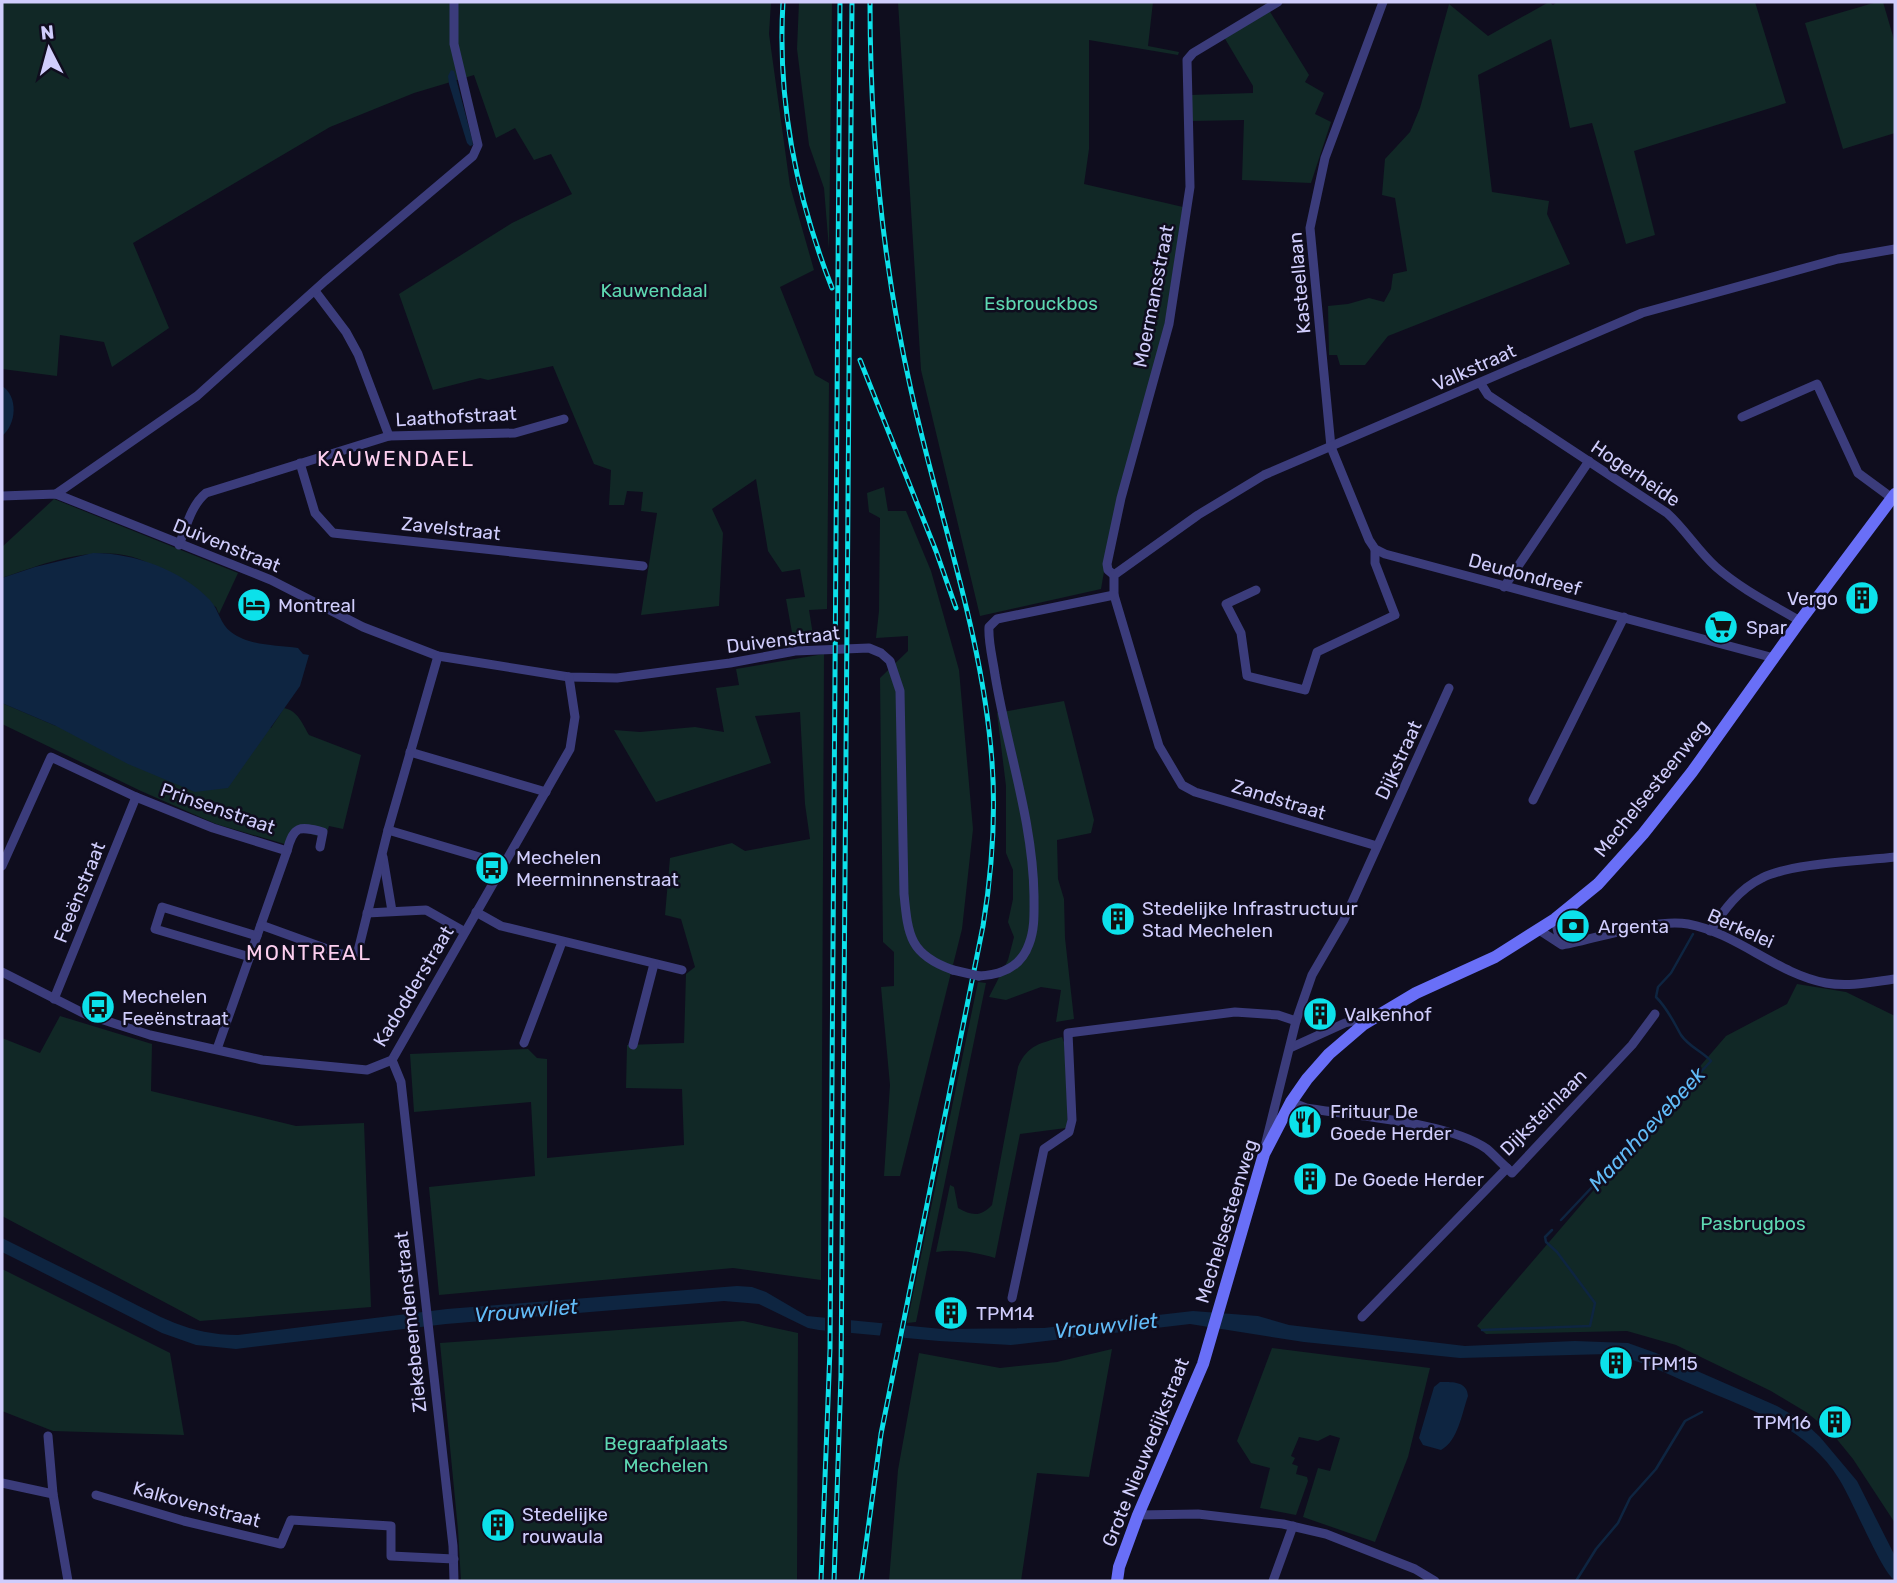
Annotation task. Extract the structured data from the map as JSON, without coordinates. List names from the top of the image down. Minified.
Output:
{"streets":{"main road":["Mechelsesteenweg","Grote Nieuwedijkstraat"],"street":["Kasteellaan","Moermansstraat","Valkstraat","Laathofstraat","Hogerheide","Zavelstraat","Duivenstraat","Deudondreef","Dijkstraat","Zandstraat","Prinsenstraat","Feeënstraat","Berkelei","Kadodderstraat","Dijksteinlaan","Ziekebeemdenstraat","Kalkovenstraat"]},"crossings":[["Kasteellaan","Valkstraat"],["Moermansstraat","Valkstraat"],["Valkstraat","Hogerheide"],["Laathofstraat","Zavelstraat"],["Laathofstraat","Duivenstraat"],["Hogerheide","Mechelsesteenweg"],["Duivenstraat","Zandstraat"],["Duivenstraat","Kadodderstraat"],["Deudondreef","Mechelsesteenweg"],["Dijkstraat","Zandstraat"],["Mechelsesteenweg","Grote Nieuwedijkstraat"],["Prinsenstraat","Feeënstraat"],["Prinsenstraat","Kadodderstraat"],["Feeënstraat","Kadodderstraat"],["Kadodderstraat","Ziekebeemdenstraat"],["Ziekebeemdenstraat","Kalkovenstraat"]],"districts":["KAUWENDAEL","MONTREAL"],"water":["Maanhoevebeek","Vrouwvliet"],"parks":["Kauwendaal","Esbrouckbos","Pasbrugbos","Begraafplaats Mechelen"],"places":{"building":["Vergo","Stedelijke Infrastructuur Stad Mechelen","Valkenhof","De Goede Herder","TPM14","TPM15","TPM16","Stedelijke rouwaula"],"hotel":["Montreal"],"supermarket":["Spar"],"bus stop":["Mechelen Meerminnenstraat","Mechelen Feeënstraat"],"bank":["Argenta"],"restaurant":["Frituur De Goede Herder"]},"north":"top"}
